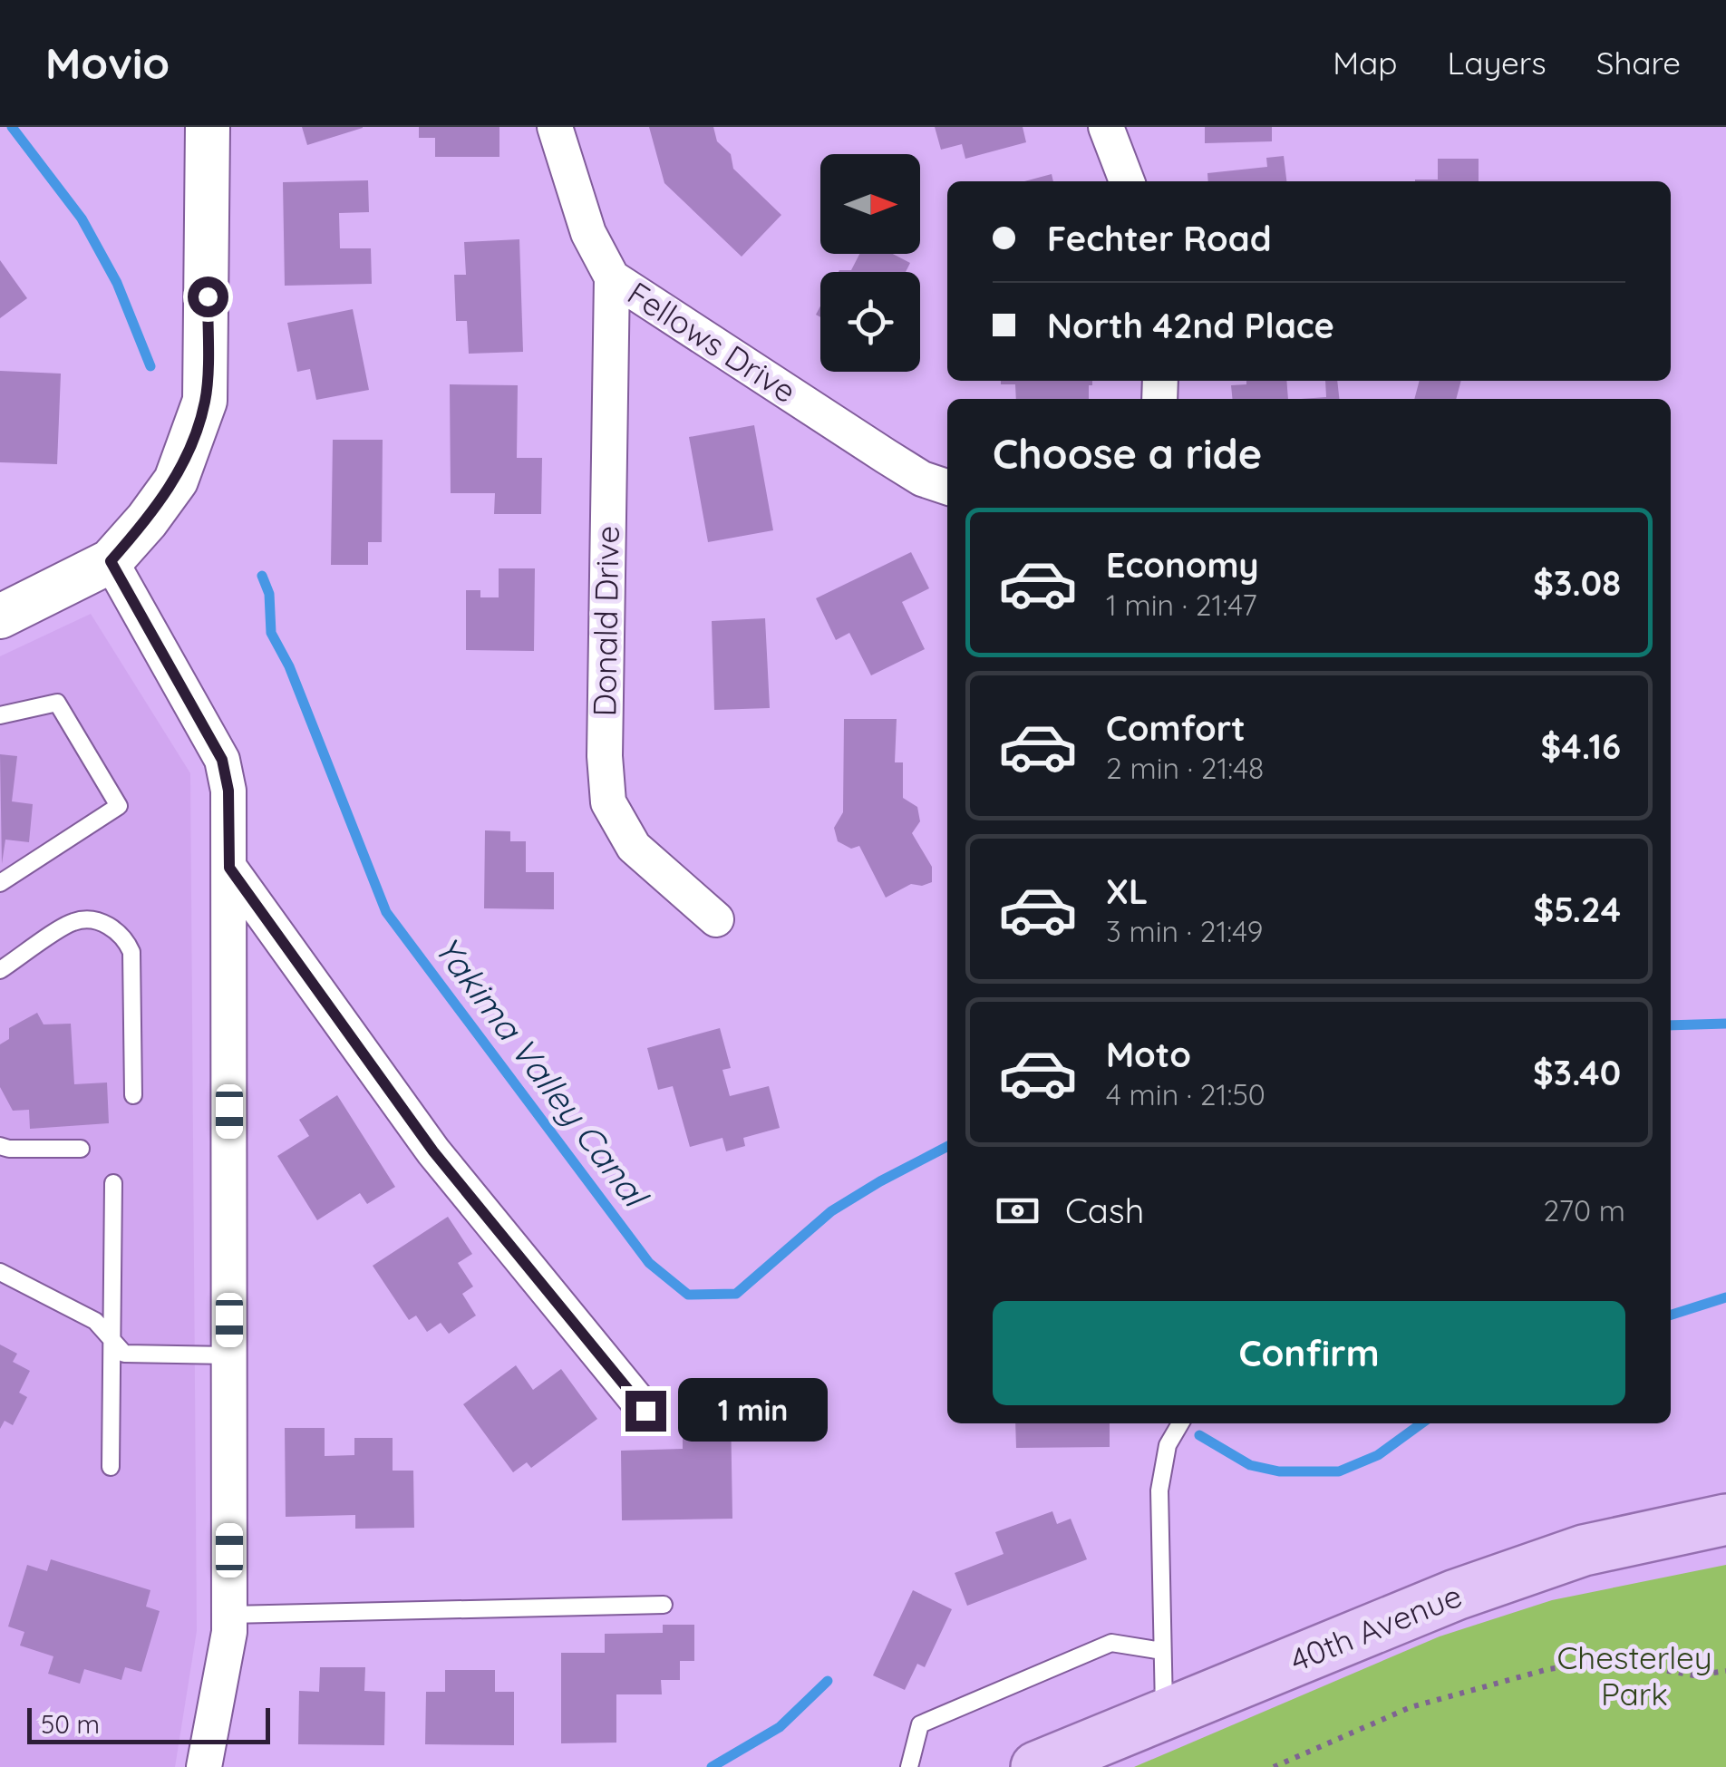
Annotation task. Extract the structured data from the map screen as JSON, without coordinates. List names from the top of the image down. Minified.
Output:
{"streets":{"main road":["40th Avenue"],"street":["Fellows Drive","Donald Drive"]},"crossings":[["Fellows Drive","Donald Drive"]],"water":["Yakima Valley Canal"],"parks":["Chesterley Park"],"scale_bar":"50 m","north":"right","page":{"header":"Movio","nav":["Map","Layers","Share"],"banner":["Fechter Road","North 42nd Place"],"heading":"Choose a ride","list":[{"name":"Economy","note":"1 min · 21:47","value":"$3.08"},{"name":"Comfort","note":"2 min · 21:48","value":"$4.16"},{"name":"XL","note":"3 min · 21:49","value":"$5.24"},{"name":"Moto","note":"4 min · 21:50","value":"$3.40"}],"pay":["Cash","270 m"],"buttons":"Confirm","bubble":"1 min","scale":"50 m"}}
